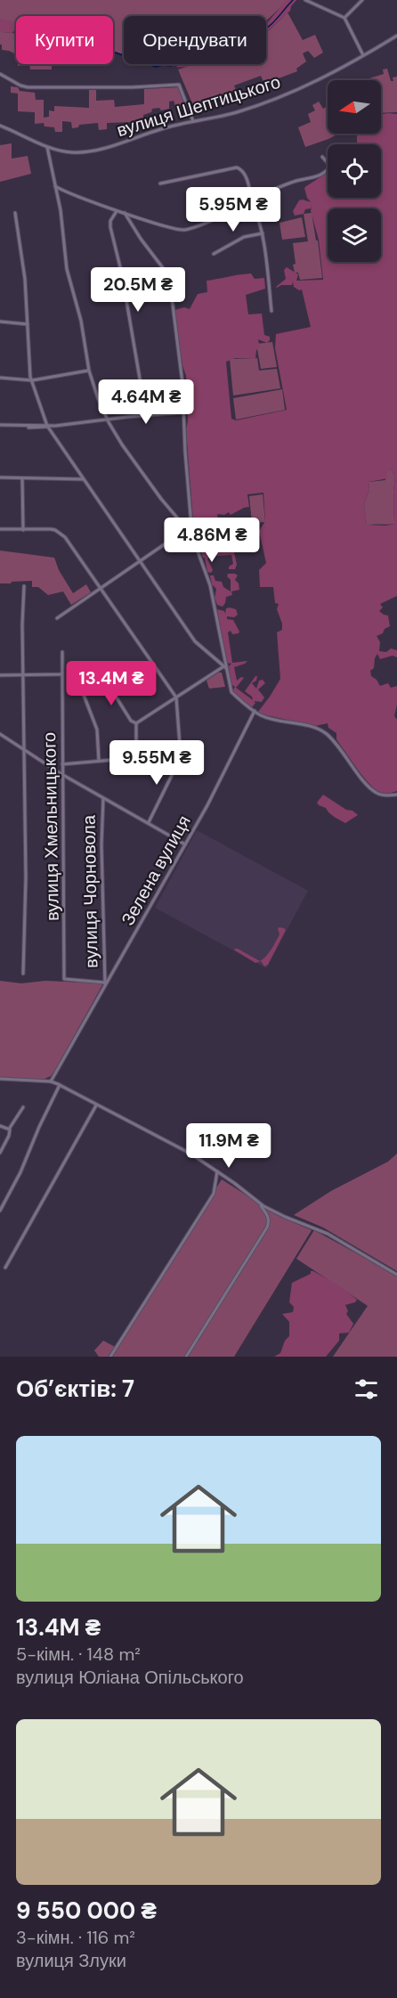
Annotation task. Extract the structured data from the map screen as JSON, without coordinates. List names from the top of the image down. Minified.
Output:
{"streets":{"street":["вулиця Шептицького","вулиця Хмельницького","Зелена вулиця","вулиця Чорновола"]},"crossings":[["вулиця Хмельницького","Зелена вулиця"],["вулиця Хмельницького","вулиця Чорновола"],["Зелена вулиця","вулиця Чорновола"]],"north":"left","page":{"chip":["Купити","Орендувати"],"price":["5.95M ₴","20.5M ₴","4.64M ₴","4.86M ₴","13.4M ₴","9.55M ₴","11.9M ₴"],"heading":"Об’єктів: 7","list":[{"name":"13.4M ₴","note":"5-кімн. · 148 m² · вулиця Юліана Опільського"},{"name":"9 550 000 ₴","note":"3-кімн. · 116 m² · вулиця Злуки"}]}}
